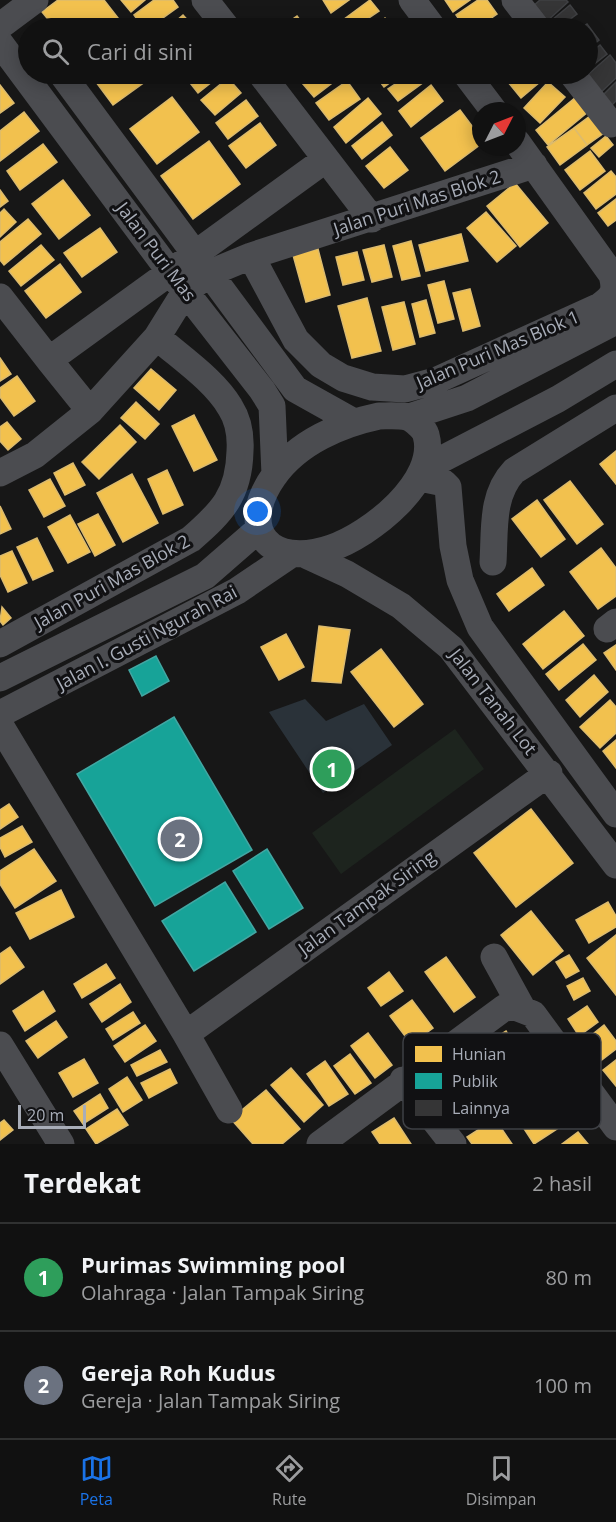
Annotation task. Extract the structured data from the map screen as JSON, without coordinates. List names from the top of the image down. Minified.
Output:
{"streets":{"street":["Jalan Puri Mas Blok 2","Jalan Puri Mas","Jalan Puri Mas Blok 1","Jalan I. Gusti Ngurah Rai","Jalan Tanah Lot","Jalan Tampak Siring"]},"crossings":[["Jalan Puri Mas Blok 2","Jalan Puri Mas"],["Jalan Puri Mas Blok 2","Jalan Puri Mas Blok 1"],["Jalan I. Gusti Ngurah Rai","Jalan Tanah Lot"],["Jalan Tanah Lot","Jalan Tampak Siring"]],"legend":["Hunian","Publik","Lainnya"],"scale_bar":"20 m","north":"top right","page":{"search":"Cari di sini","pins":["1","2"],"scale":"20 m","heading":["Terdekat","2 hasil"],"list":[{"mark":"1","name":"Purimas Swimming pool","note":"Olahraga · Jalan Tampak Siring","value":"80 m"},{"mark":"2","name":"Gereja Roh Kudus","note":"Gereja · Jalan Tampak Siring","value":"100 m"}],"nav":["Peta","Rute","Disimpan"]}}
